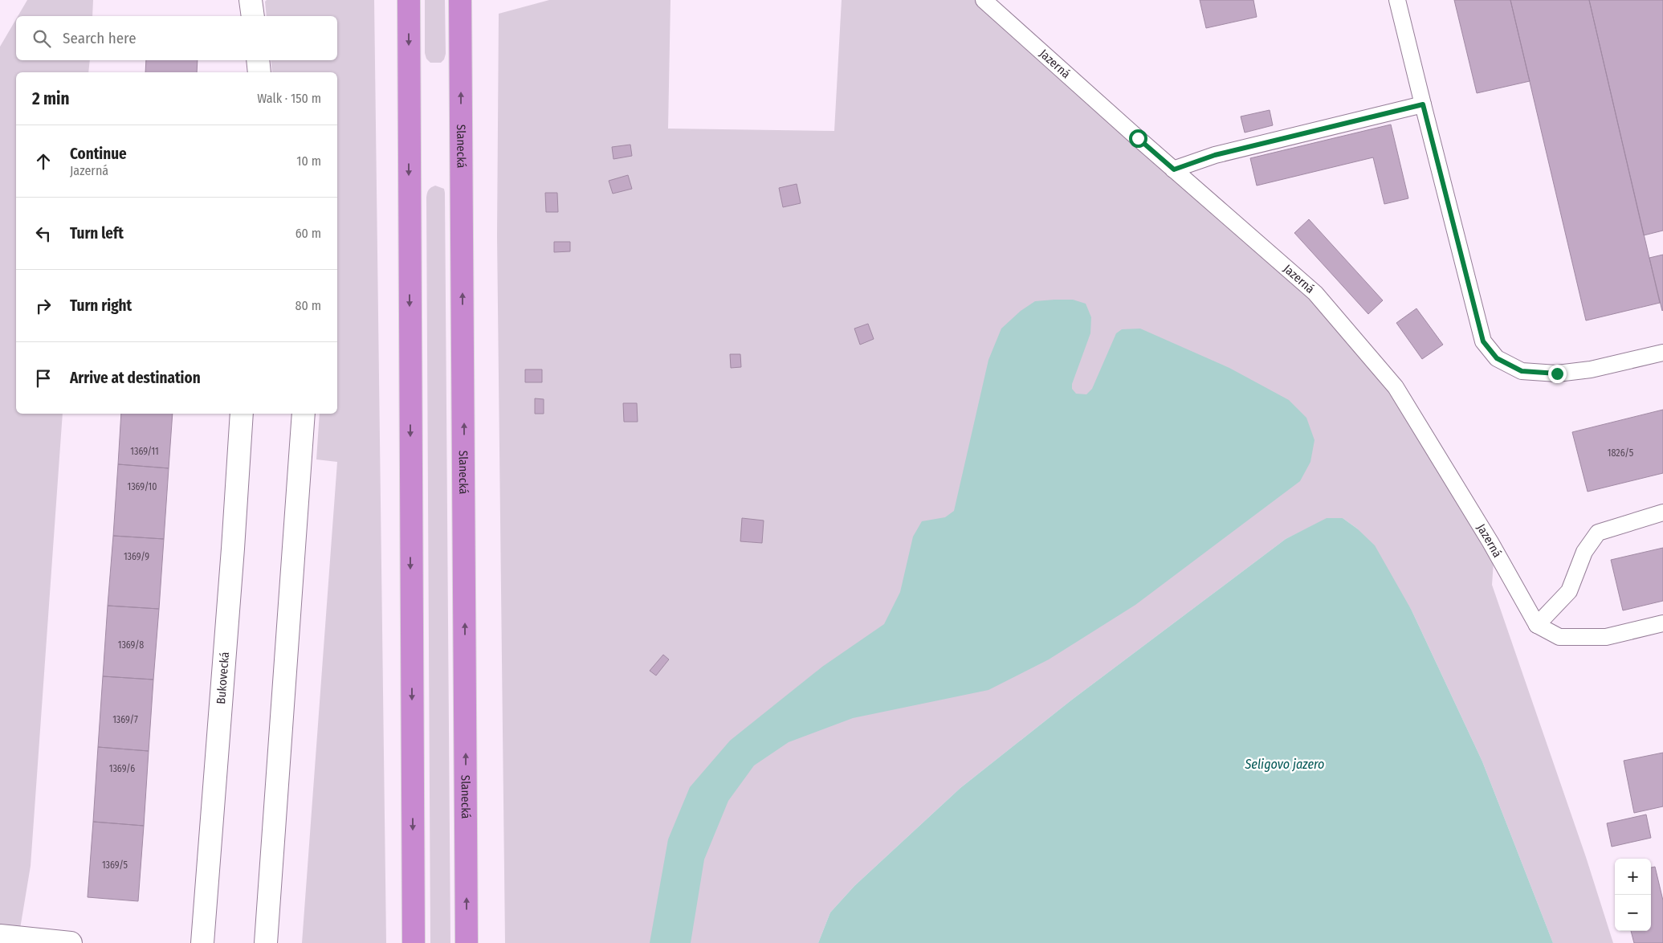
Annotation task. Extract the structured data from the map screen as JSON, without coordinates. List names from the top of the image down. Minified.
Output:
{"streets":{"highway":["Slanecká"],"street":["Bukovecká"],"lane":["Jazerná"]},"water":["Seligovo jazero"],"house_numbers":["1369/11","1826/5","1369/10","1369/9","1369/8","1369/7","1369/6","1369/5"],"page":{"search":"Search here","heading":["2 min","Walk · 150 m"],"list":[["Continue","Jazerná","10 m"],["Turn left","60 m"],["Turn right","80 m"],"Arrive at destination"],"map_buttons":["+","−"]}}
